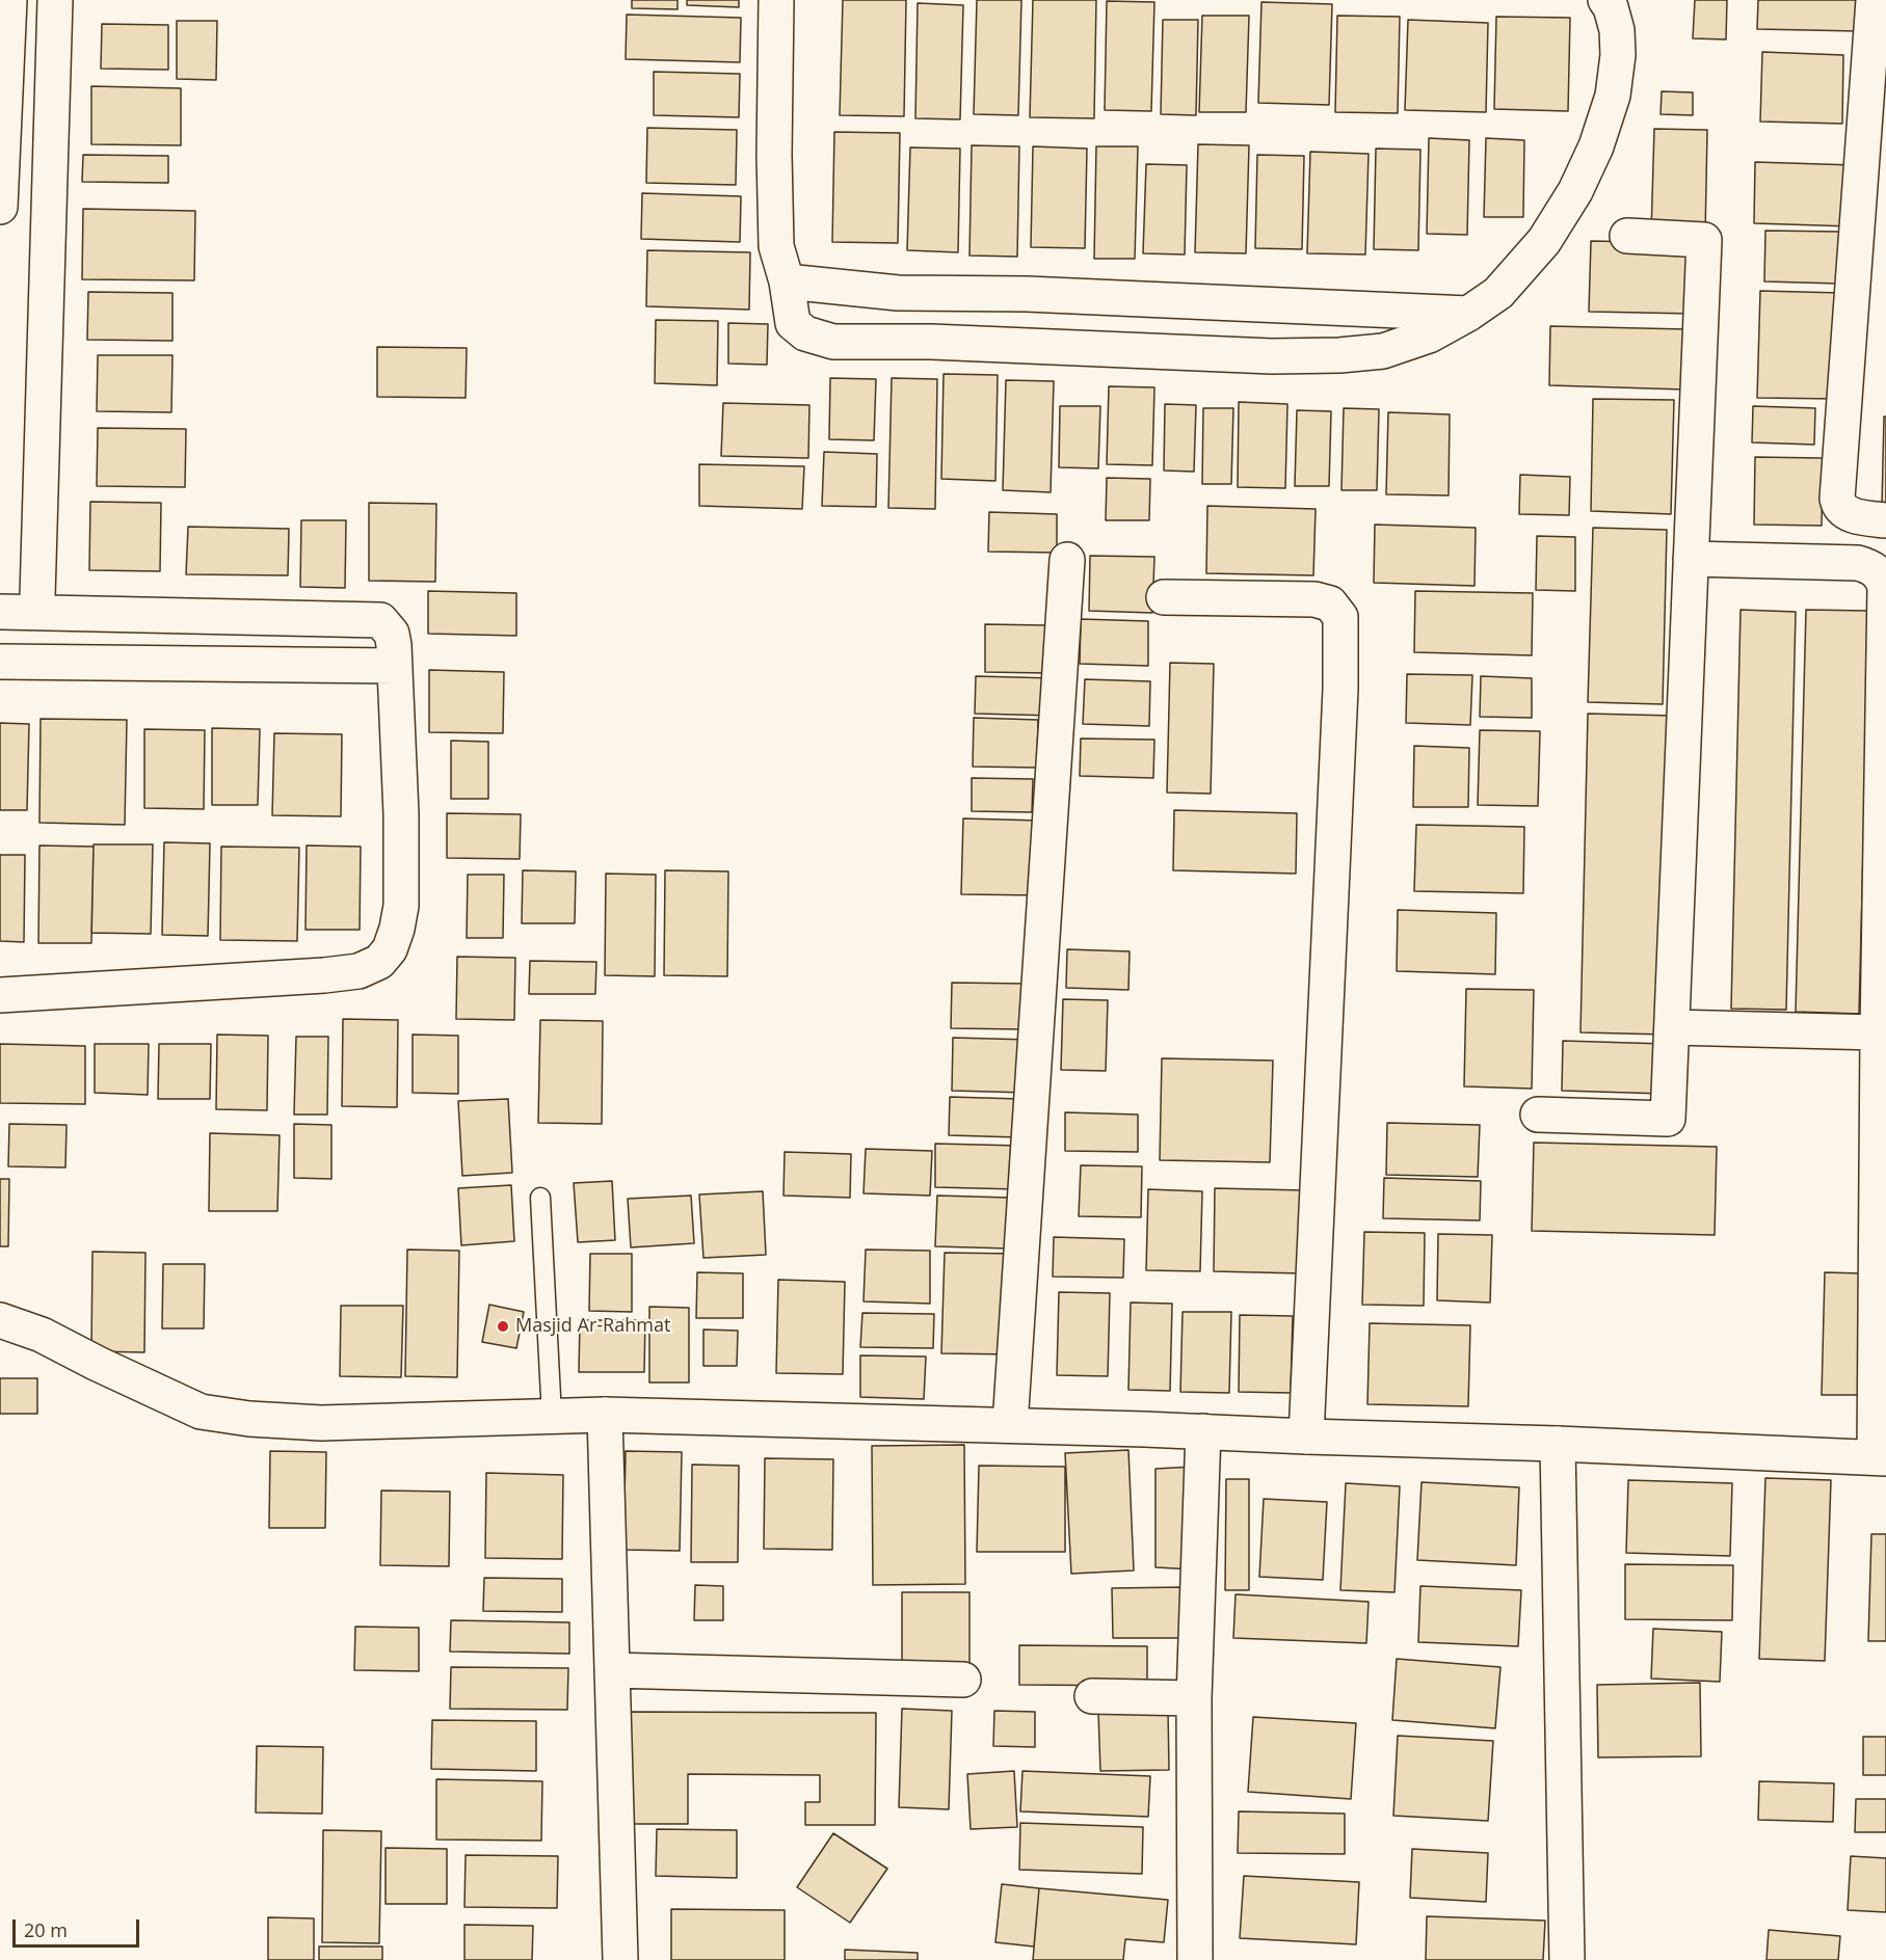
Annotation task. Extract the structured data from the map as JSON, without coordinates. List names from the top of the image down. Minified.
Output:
{"places":["Masjid Ar-Rahmat"],"scale_bar":"20 m"}
